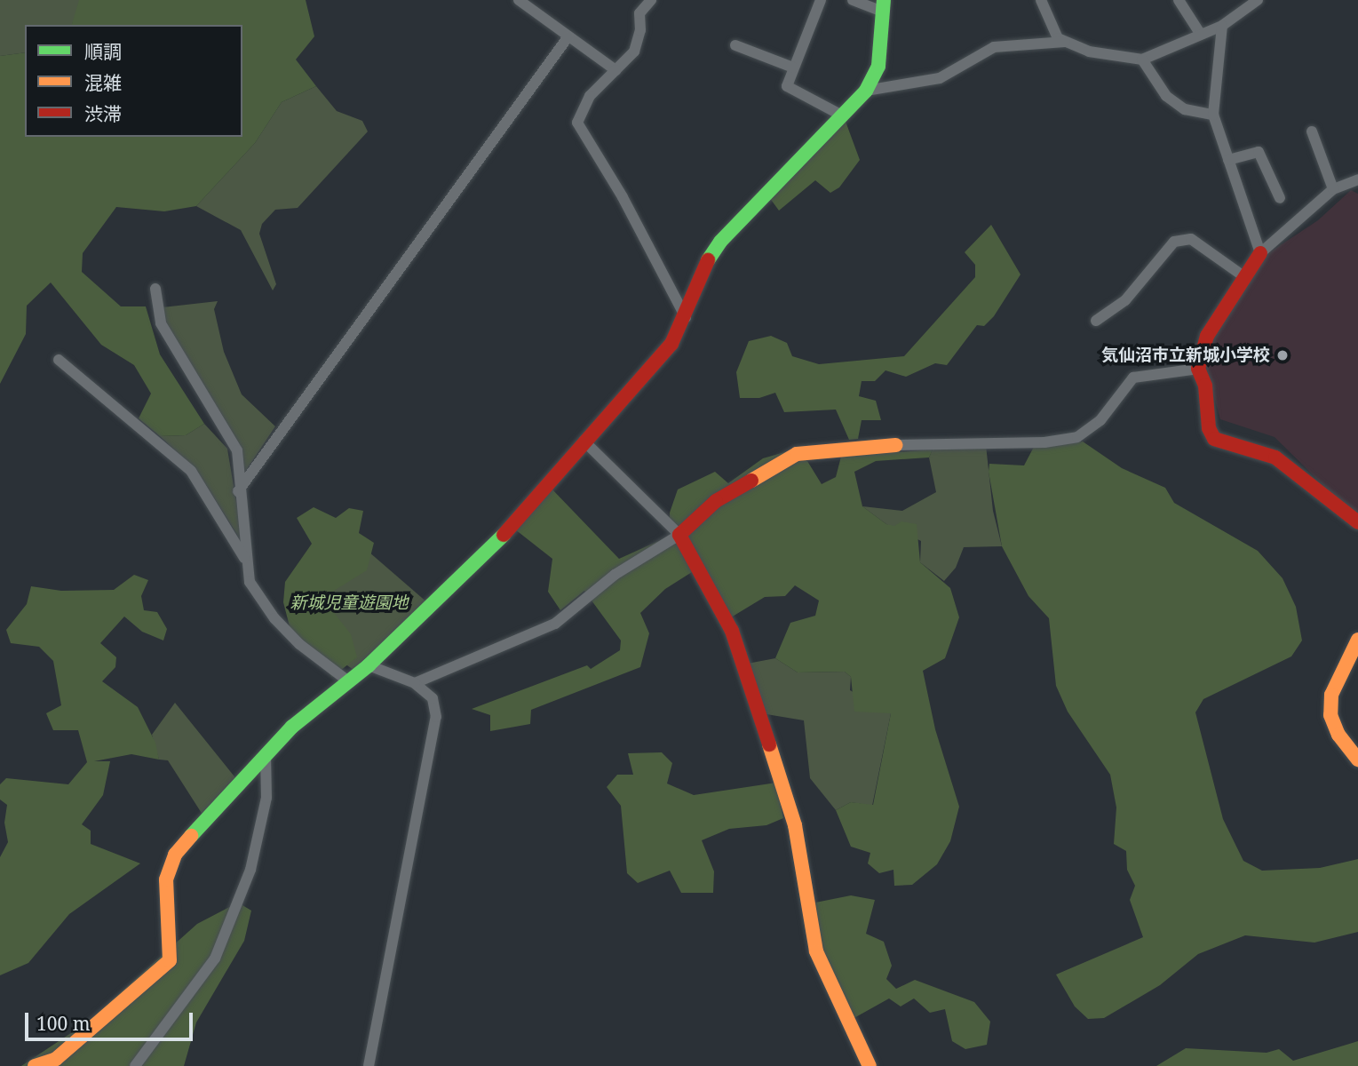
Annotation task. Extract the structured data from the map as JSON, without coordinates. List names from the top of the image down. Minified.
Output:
{"parks":["新城児童遊園地"],"places":["気仙沼市立新城小学校"],"legend":["順調","混雑","渋滞"],"scale_bar":"100 m"}
